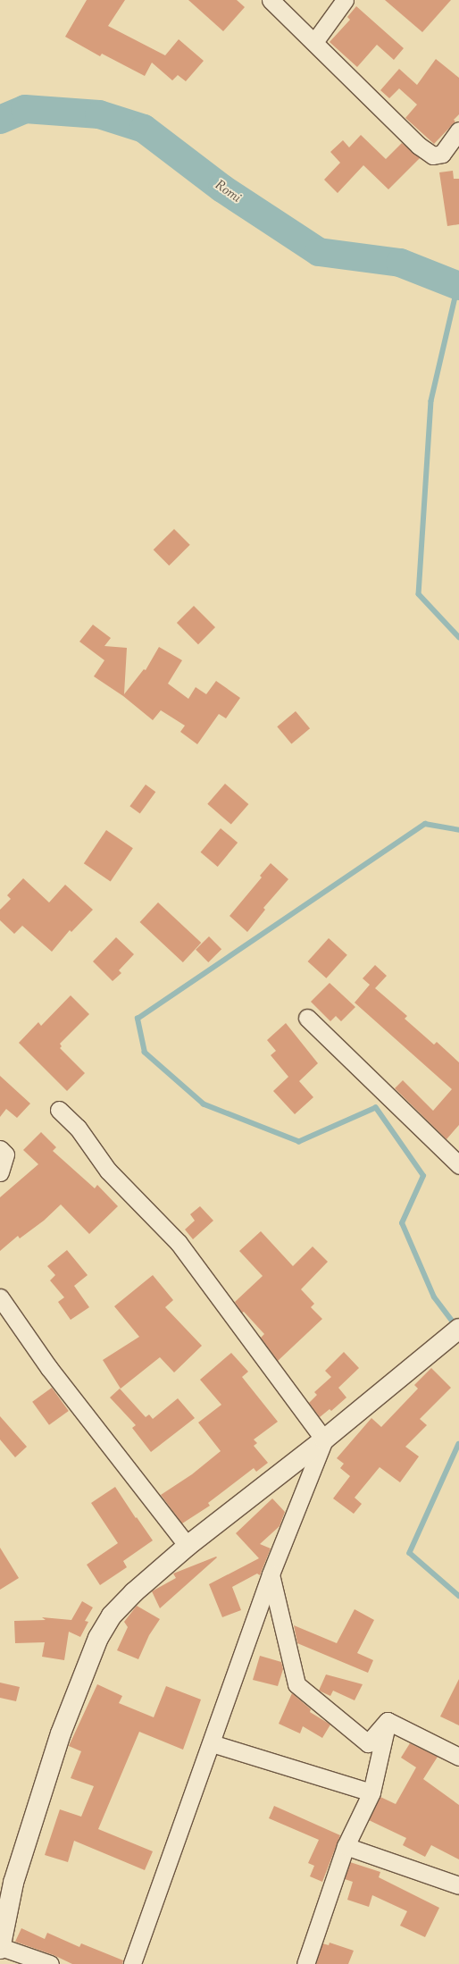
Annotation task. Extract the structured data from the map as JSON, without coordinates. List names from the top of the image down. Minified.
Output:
{"water":["Romi"]}
